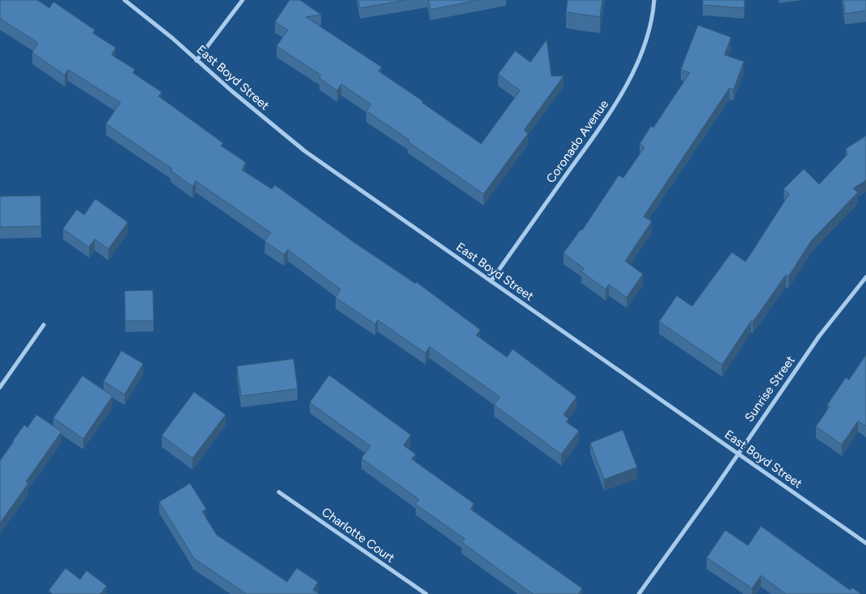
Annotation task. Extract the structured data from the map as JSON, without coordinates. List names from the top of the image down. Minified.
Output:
{"streets":{"street":["East Boyd Street","Coronado Avenue","Sunrise Street","Charlotte Court"]},"crossings":[["East Boyd Street","Coronado Avenue"],["East Boyd Street","Sunrise Street"]]}
